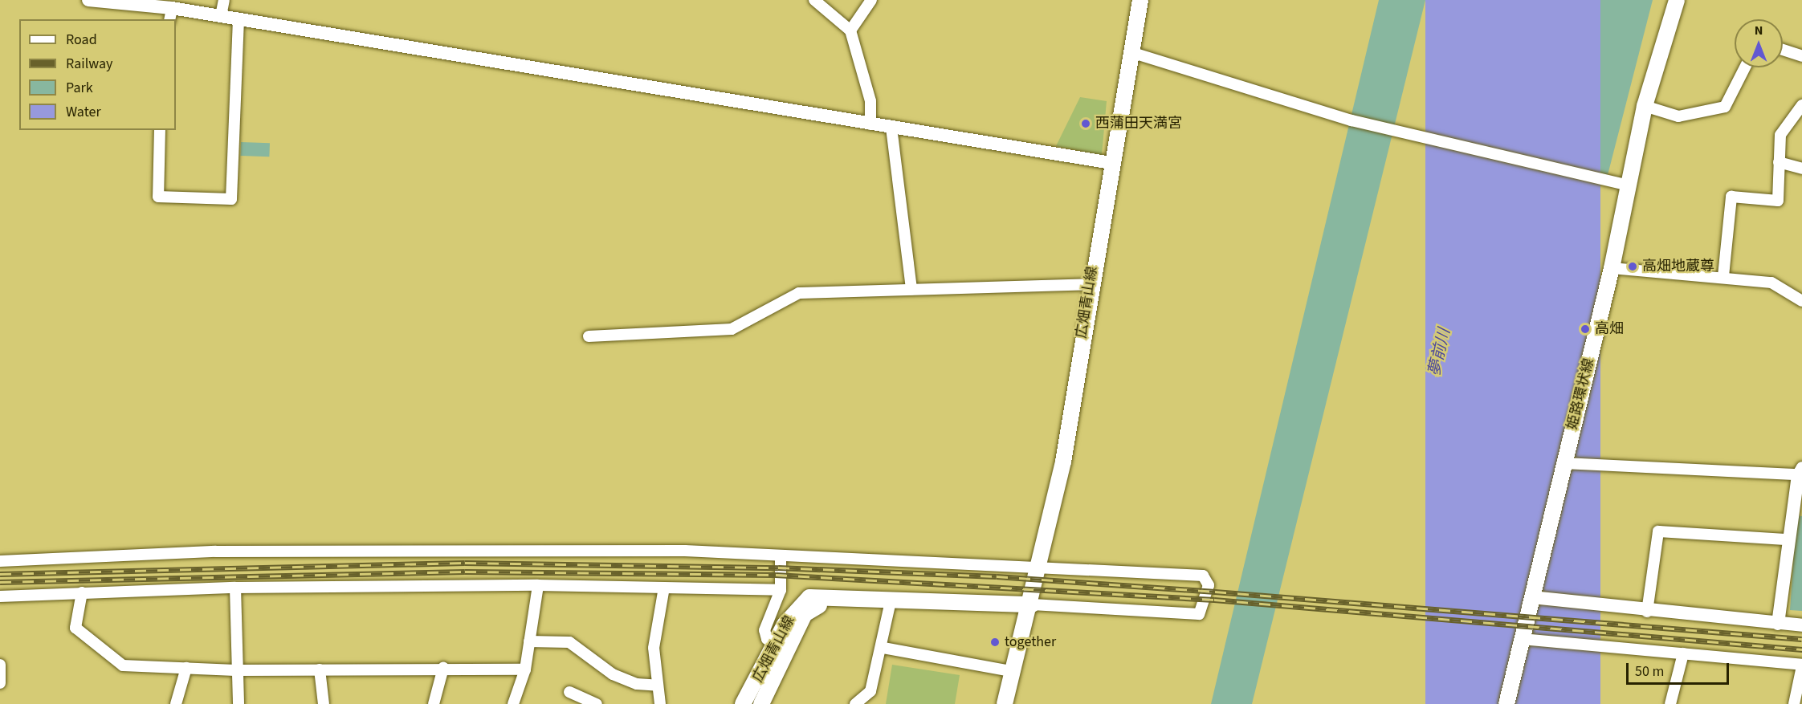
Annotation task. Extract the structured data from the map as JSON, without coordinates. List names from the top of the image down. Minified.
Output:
{"streets":{"main road":["広畑青山線","姫路環状線"]},"water":["夢前川"],"places":["西蒲田天満宮","高畑地蔵尊","高畑","together"],"legend":["Road","Railway","Park","Water"],"scale_bar":"50 m","north":"top"}
